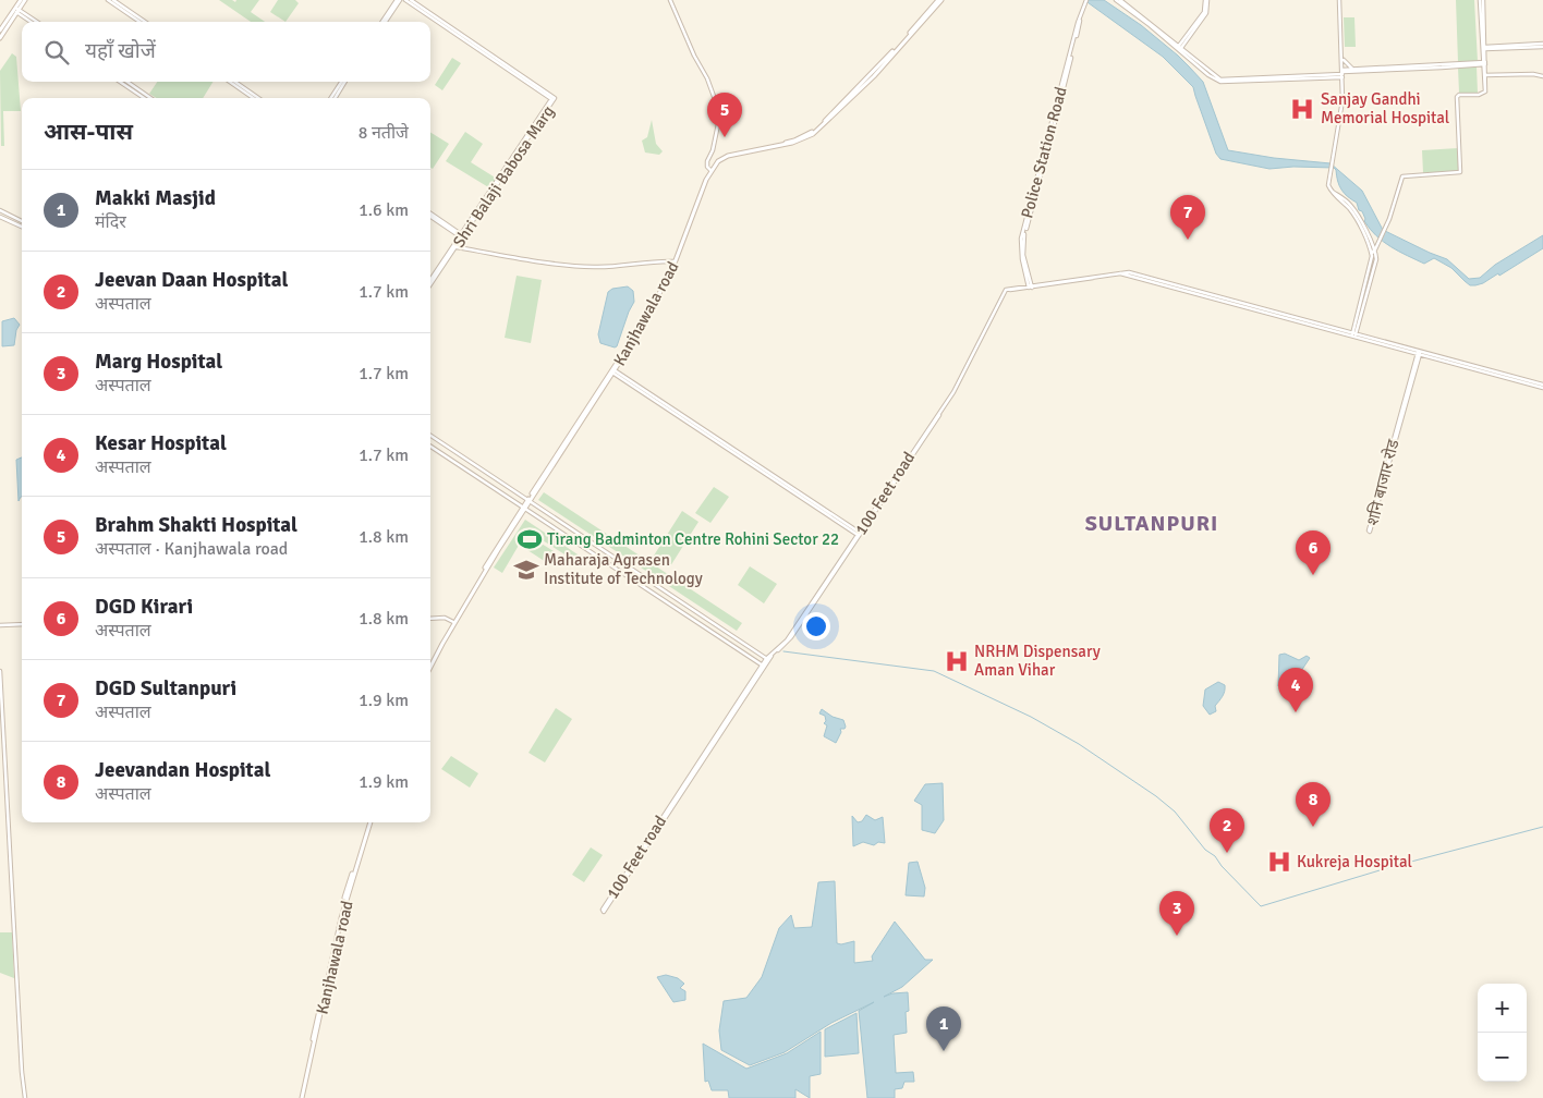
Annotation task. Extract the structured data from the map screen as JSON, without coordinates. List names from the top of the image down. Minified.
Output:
{"streets":{"main road":["Kanjhawala road"],"street":["Police Station Road","Shri Balaji Babosa Marg","शनि बाजार रोड","100 Feet road"]},"crossings":[["Police Station Road","100 Feet road"]],"districts":["SULTANPURI"],"places":{"hospital":["Sanjay Gandhi Memorial Hospital","NRHM Dispensary Aman Vihar","Kukreja Hospital"],"sports":["Tirang Badminton Centre Rohini Sector 22"],"school or university":["Maharaja Agrasen Institute of Technology"]},"page":{"search":"यहाँ खोजें","pins":["5","7","6","4","8","2","3","1"],"heading":["आस-पास","8 नतीजे"],"list":[{"mark":"1","name":"Makki Masjid","note":"मंदिर","value":"1.6 km"},{"mark":"2","name":"Jeevan Daan Hospital","note":"अस्पताल","value":"1.7 km"},{"mark":"3","name":"Marg Hospital","note":"अस्पताल","value":"1.7 km"},{"mark":"4","name":"Kesar Hospital","note":"अस्पताल","value":"1.7 km"},{"mark":"5","name":"Brahm Shakti Hospital","note":"अस्पताल · Kanjhawala road","value":"1.8 km"},{"mark":"6","name":"DGD Kirari","note":"अस्पताल","value":"1.8 km"},{"mark":"7","name":"DGD Sultanpuri","note":"अस्पताल","value":"1.9 km"},{"mark":"8","name":"Jeevandan Hospital","note":"अस्पताल","value":"1.9 km"}],"map_buttons":["+","−"]}}
